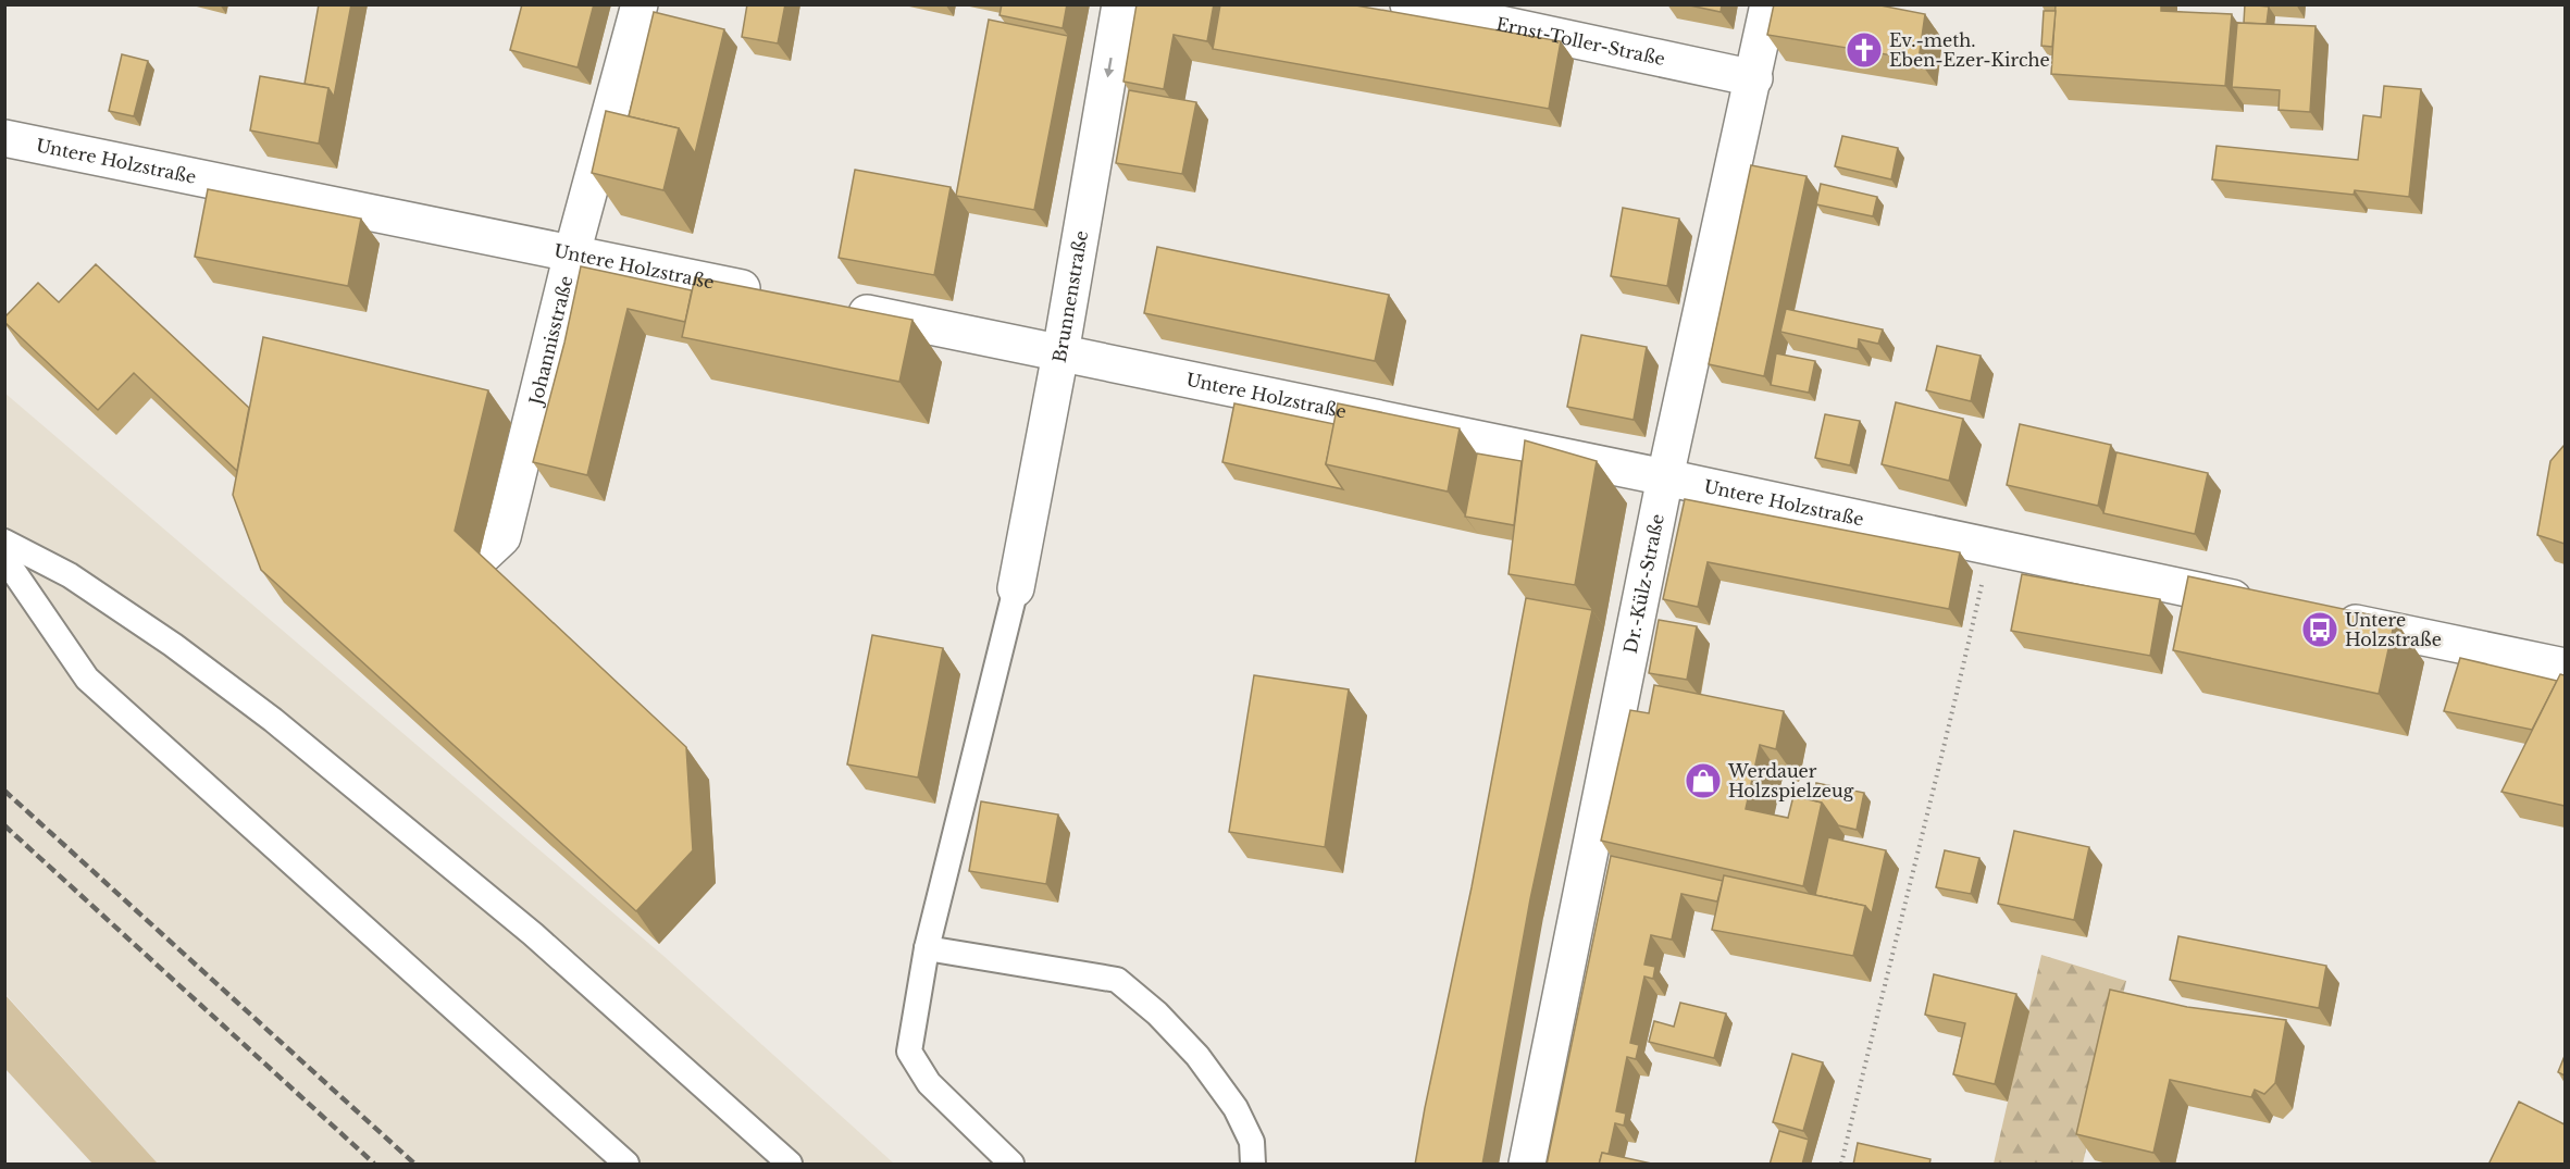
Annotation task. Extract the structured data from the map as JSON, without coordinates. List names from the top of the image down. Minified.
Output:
{"streets":{"street":["Ernst-Toller-Straße","Untere Holzstraße","Brunnenstraße","Johannisstraße","Dr.-Külz-Straße"]},"crossings":[["Ernst-Toller-Straße","Dr.-Külz-Straße"],["Untere Holzstraße","Brunnenstraße"],["Untere Holzstraße","Johannisstraße"],["Untere Holzstraße","Dr.-Külz-Straße"]],"one_way":["Brunnenstraße"],"places":{"church":["Ev.-meth. Eben-Ezer-Kirche"],"bus stop":["Untere Holzstraße"],"shop":["Werdauer Holzspielzeug"]}}
